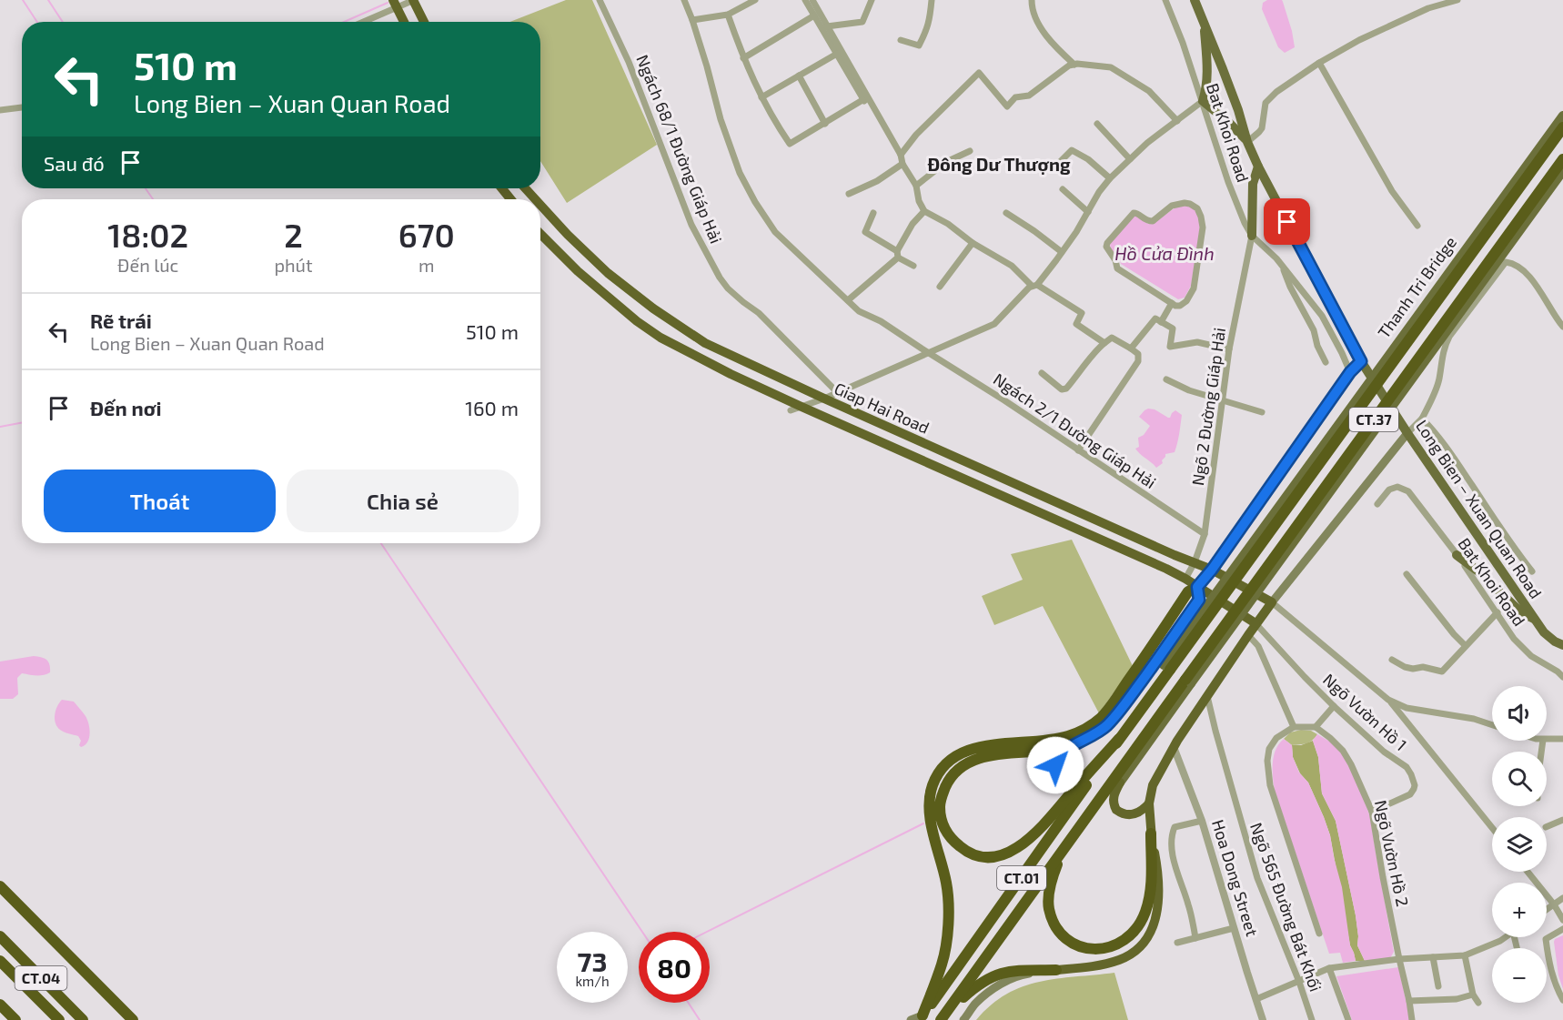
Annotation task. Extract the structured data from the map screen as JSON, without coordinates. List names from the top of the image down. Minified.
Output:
{"streets":{"highway":["Thanh Tri Bridge","Giap Hai Road","CT.37","CT.01","CT.04"],"main road":["Long Bien – Xuan Quan Road"],"street":["Bat Khoi Road","Ngách 68/1 Đường Giáp Hải","Ngõ 2 Đường Giáp Hải","Ngách 2/1 Đường Giáp Hải","Ngõ Vườn Hồ 1","Ngõ Vườn Hồ 2","Hoa Dong Street","Ngõ 565 Đường Bát Khối"]},"crossings":[["Bat Khoi Road","Ngõ 2 Đường Giáp Hải"],["Thanh Tri Bridge","CT.37"],["Ngõ 2 Đường Giáp Hải","Giap Hai Road"],["Ngõ 2 Đường Giáp Hải","Ngách 2/1 Đường Giáp Hải"],["Giap Hai Road","Ngõ Vườn Hồ 1"],["CT.37","CT.01"],["Ngõ Vườn Hồ 1","Ngõ Vườn Hồ 2"]],"districts":["Đông Dư Thượng"],"water":["Hồ Cửa Đình"],"page":{"turn":["510 m","Long Bien – Xuan Quan Road"],"then":"Sau đó","eta":["18:02","Đến lúc","2","phút","670","m"],"list":[{"name":"Rẽ trái","note":"Long Bien – Xuan Quan Road","value":"510 m"},{"name":"Đến nơi","value":"160 m"}],"buttons":["Thoát","Chia sẻ"],"map_buttons":["+","−"],"speed":"73 km/h","limit":"80"}}
